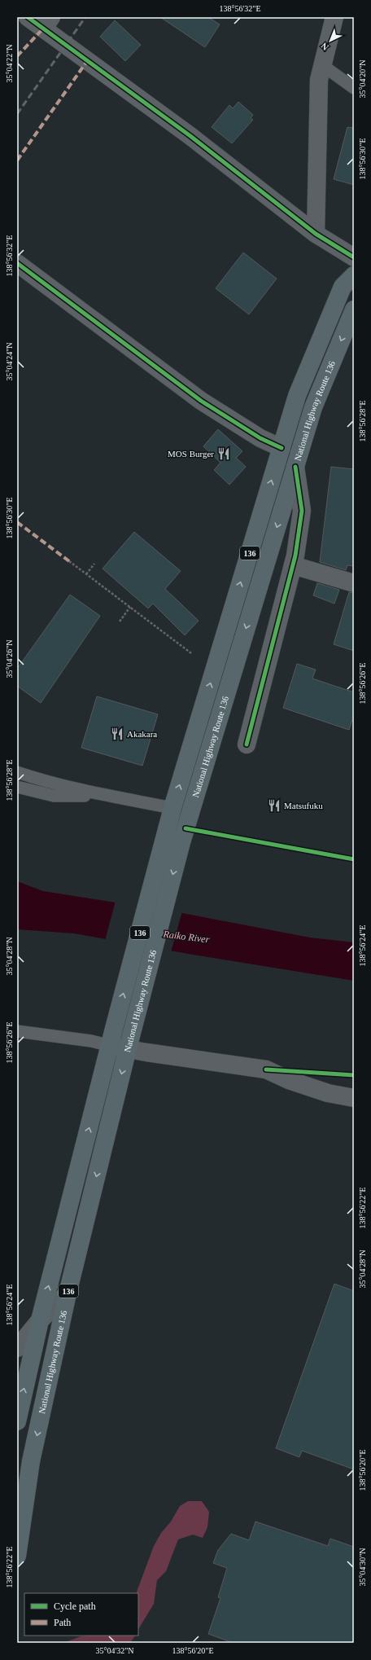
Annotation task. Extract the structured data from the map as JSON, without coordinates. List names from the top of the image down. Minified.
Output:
{"streets":{"highway":["National Highway Route 136","136"]},"water":["Raiko River"],"places":{"restaurant":["MOS Burger","Akakara","Matsufuku"]},"legend":["Cycle path","Path"],"north":"bottom left","coordinates":["138°56'32\"E","35°04'22\"N","35°04'20\"N","138°56'30\"E","35°04'24\"N","138°56'28\"E","35°04'26\"N","138°56'26\"E","138°56'24\"E","35°04'28\"N","138°56'22\"E","138°56'20\"E","35°04'30\"N","35°04'32\"N"]}
